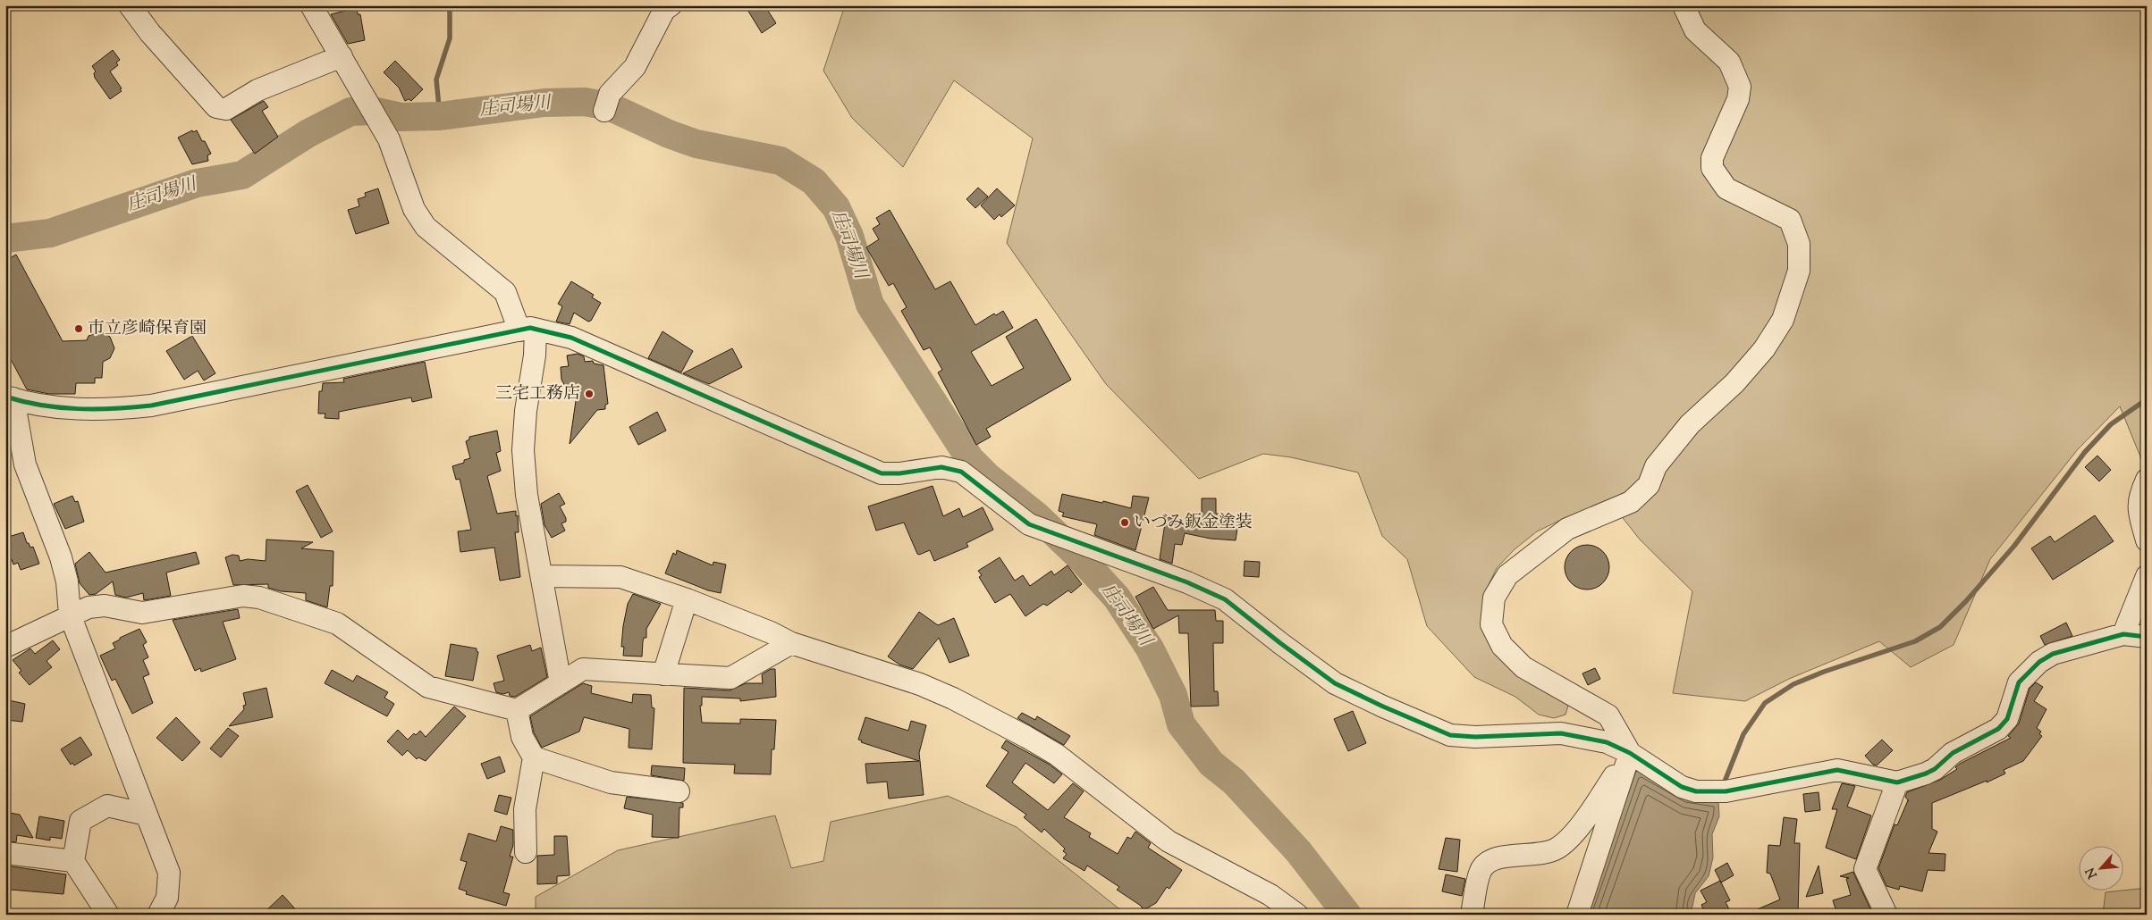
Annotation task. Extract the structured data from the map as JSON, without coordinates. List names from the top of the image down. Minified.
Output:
{"water":["庄司場川"],"places":["市立彦崎保育園","三宅工務店","いづみ鈑金塗装"],"north":"bottom left"}
